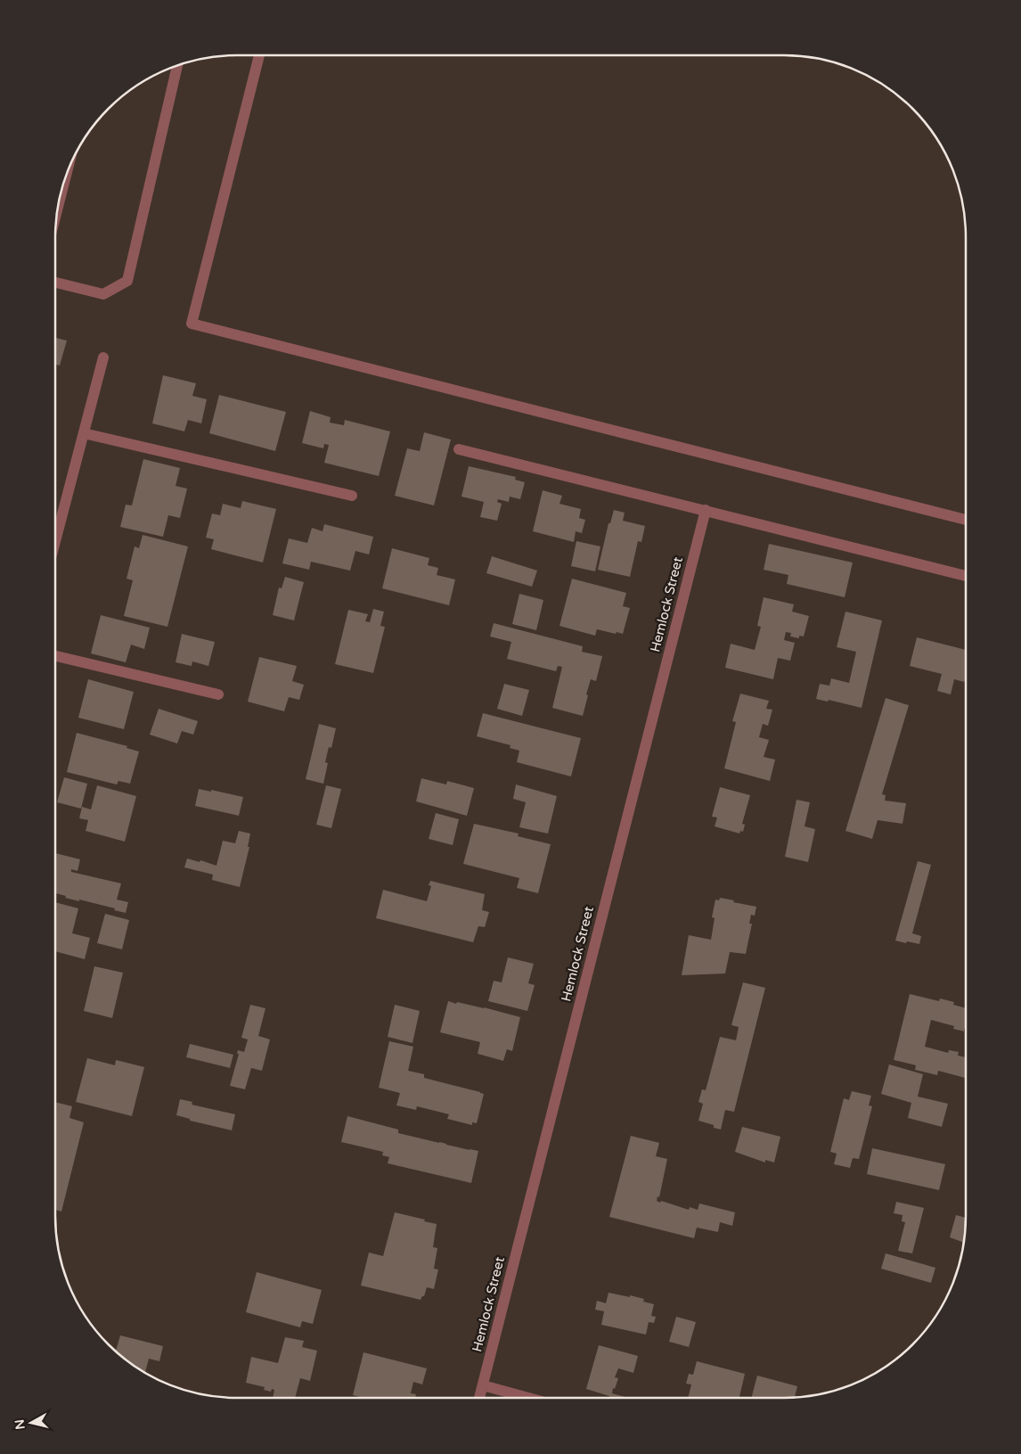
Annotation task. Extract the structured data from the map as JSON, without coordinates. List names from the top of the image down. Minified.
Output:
{"streets":{"street":["Hemlock Street"]},"north":"left"}
